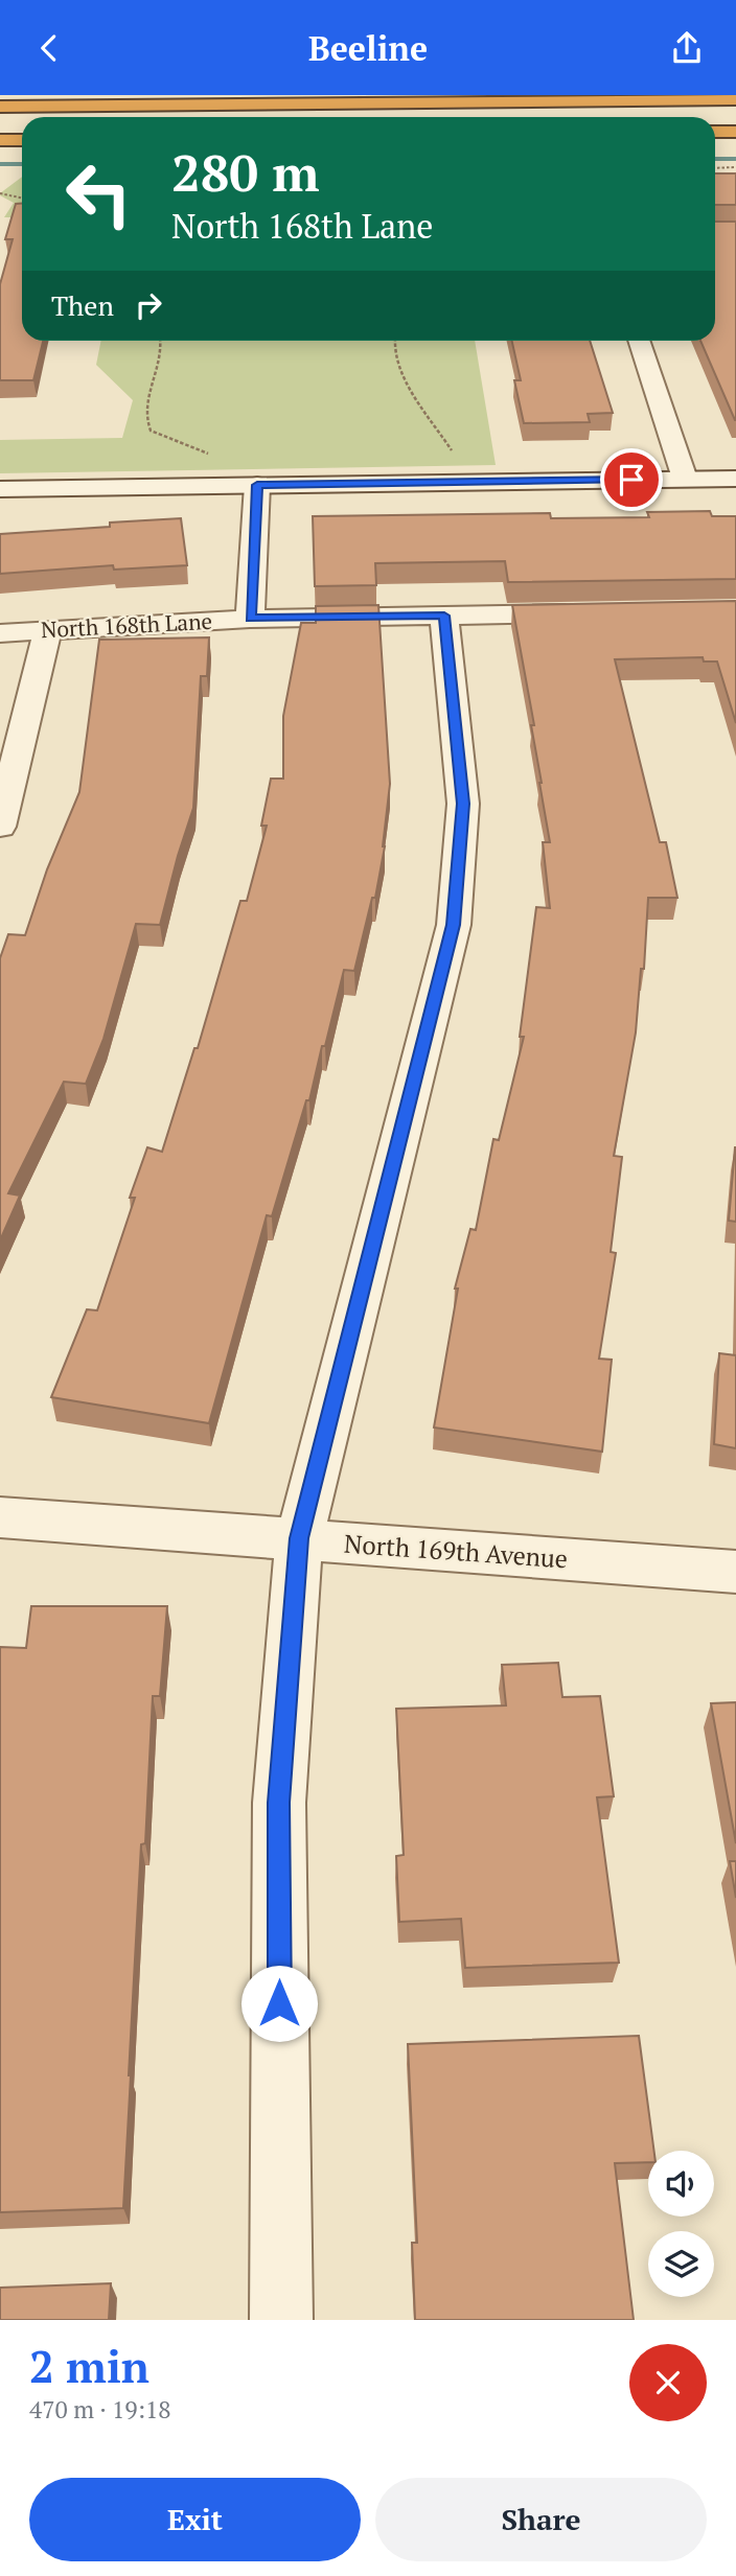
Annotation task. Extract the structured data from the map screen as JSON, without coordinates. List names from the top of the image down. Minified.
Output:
{"streets":{"street":["North 168th Lane","North 169th Avenue"]},"page":{"header":"Beeline","turn":["280 m","North 168th Lane"],"then":"Then","heading":["2 min","470 m · 19:18"],"buttons":["Exit","Share"]}}
